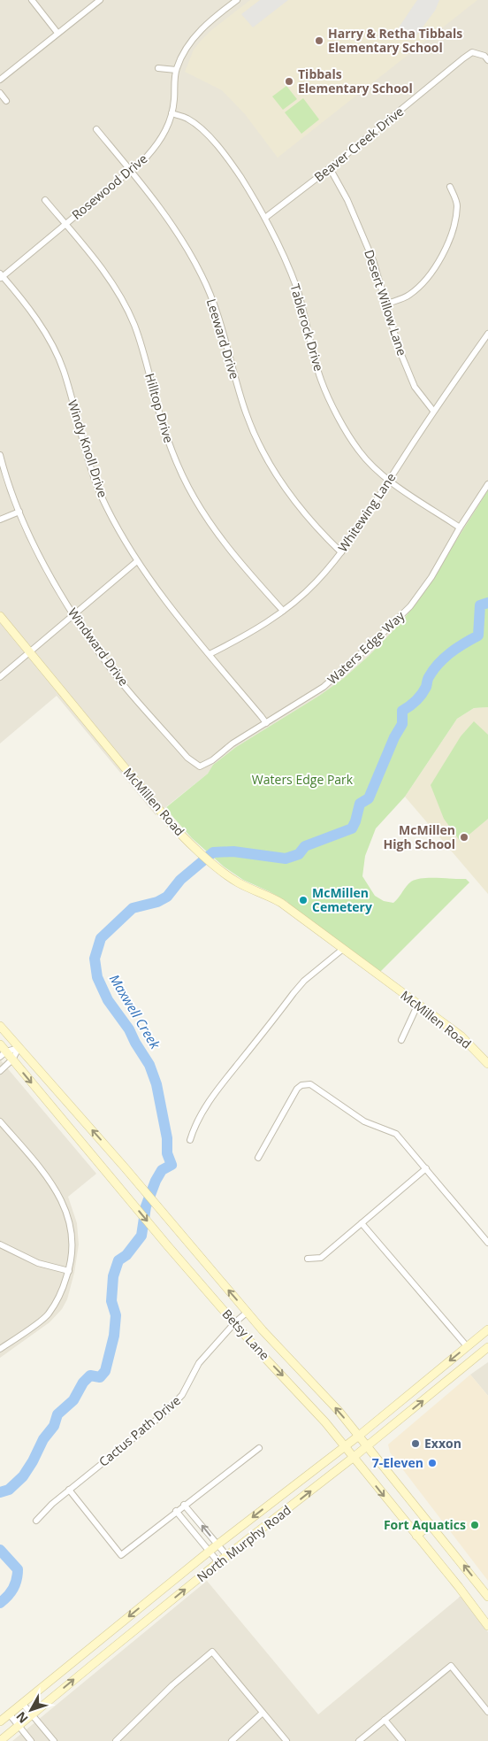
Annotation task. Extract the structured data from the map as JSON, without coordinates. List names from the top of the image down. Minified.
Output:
{"streets":{"main road":["McMillen Road","Betsy Lane","North Murphy Road"],"street":["Beaver Creek Drive","Rosewood Drive","Desert Willow Lane","Tablerock Drive","Leeward Drive","Hilltop Drive","Windy Knoll Drive","Whitewing Lane","Windward Drive","Waters Edge Way","Cactus Path Drive"]},"crossings":[["Beaver Creek Drive","Desert Willow Lane"],["Beaver Creek Drive","Tablerock Drive"],["Rosewood Drive","Tablerock Drive"],["Rosewood Drive","Leeward Drive"],["Rosewood Drive","Hilltop Drive"],["Rosewood Drive","Windy Knoll Drive"],["Desert Willow Lane","Whitewing Lane"],["Tablerock Drive","Whitewing Lane"],["Tablerock Drive","Waters Edge Way"],["Leeward Drive","Whitewing Lane"],["Hilltop Drive","Whitewing Lane"],["Windy Knoll Drive","Whitewing Lane"],["Windy Knoll Drive","Waters Edge Way"],["Windward Drive","Waters Edge Way"],["Betsy Lane","Cactus Path Drive"],["Betsy Lane","North Murphy Road"]],"water":["Maxwell Creek"],"parks":["Waters Edge Park"],"places":["Harry & Retha Tibbals Elementary School","Tibbals Elementary School","McMillen High School","McMillen Cemetery","Exxon","7-Eleven","Fort Aquatics"],"north":"bottom left"}
